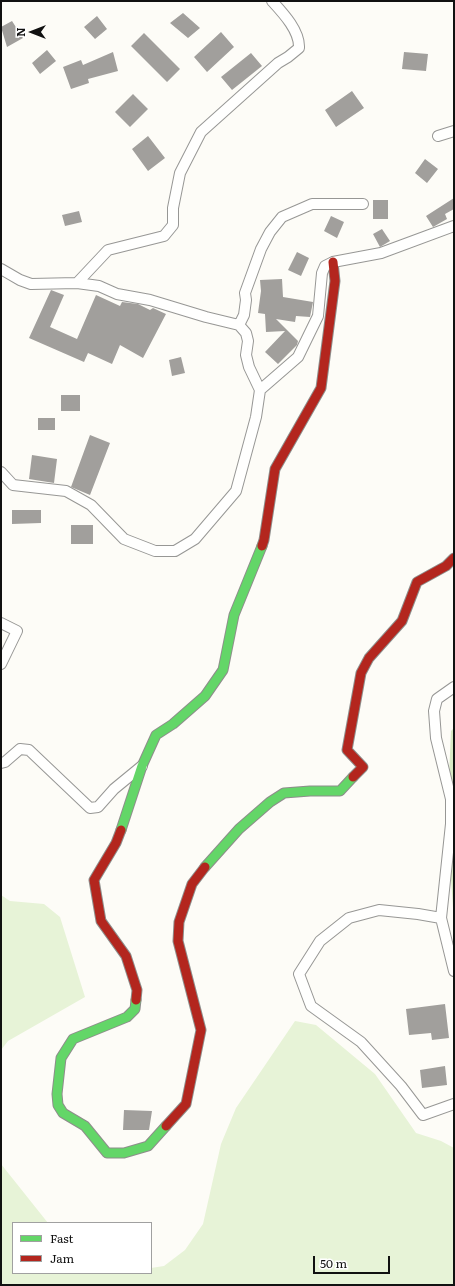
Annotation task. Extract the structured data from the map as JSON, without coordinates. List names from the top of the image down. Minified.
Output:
{"legend":["Fast","Jam"],"scale_bar":"50 m","north":"left"}
